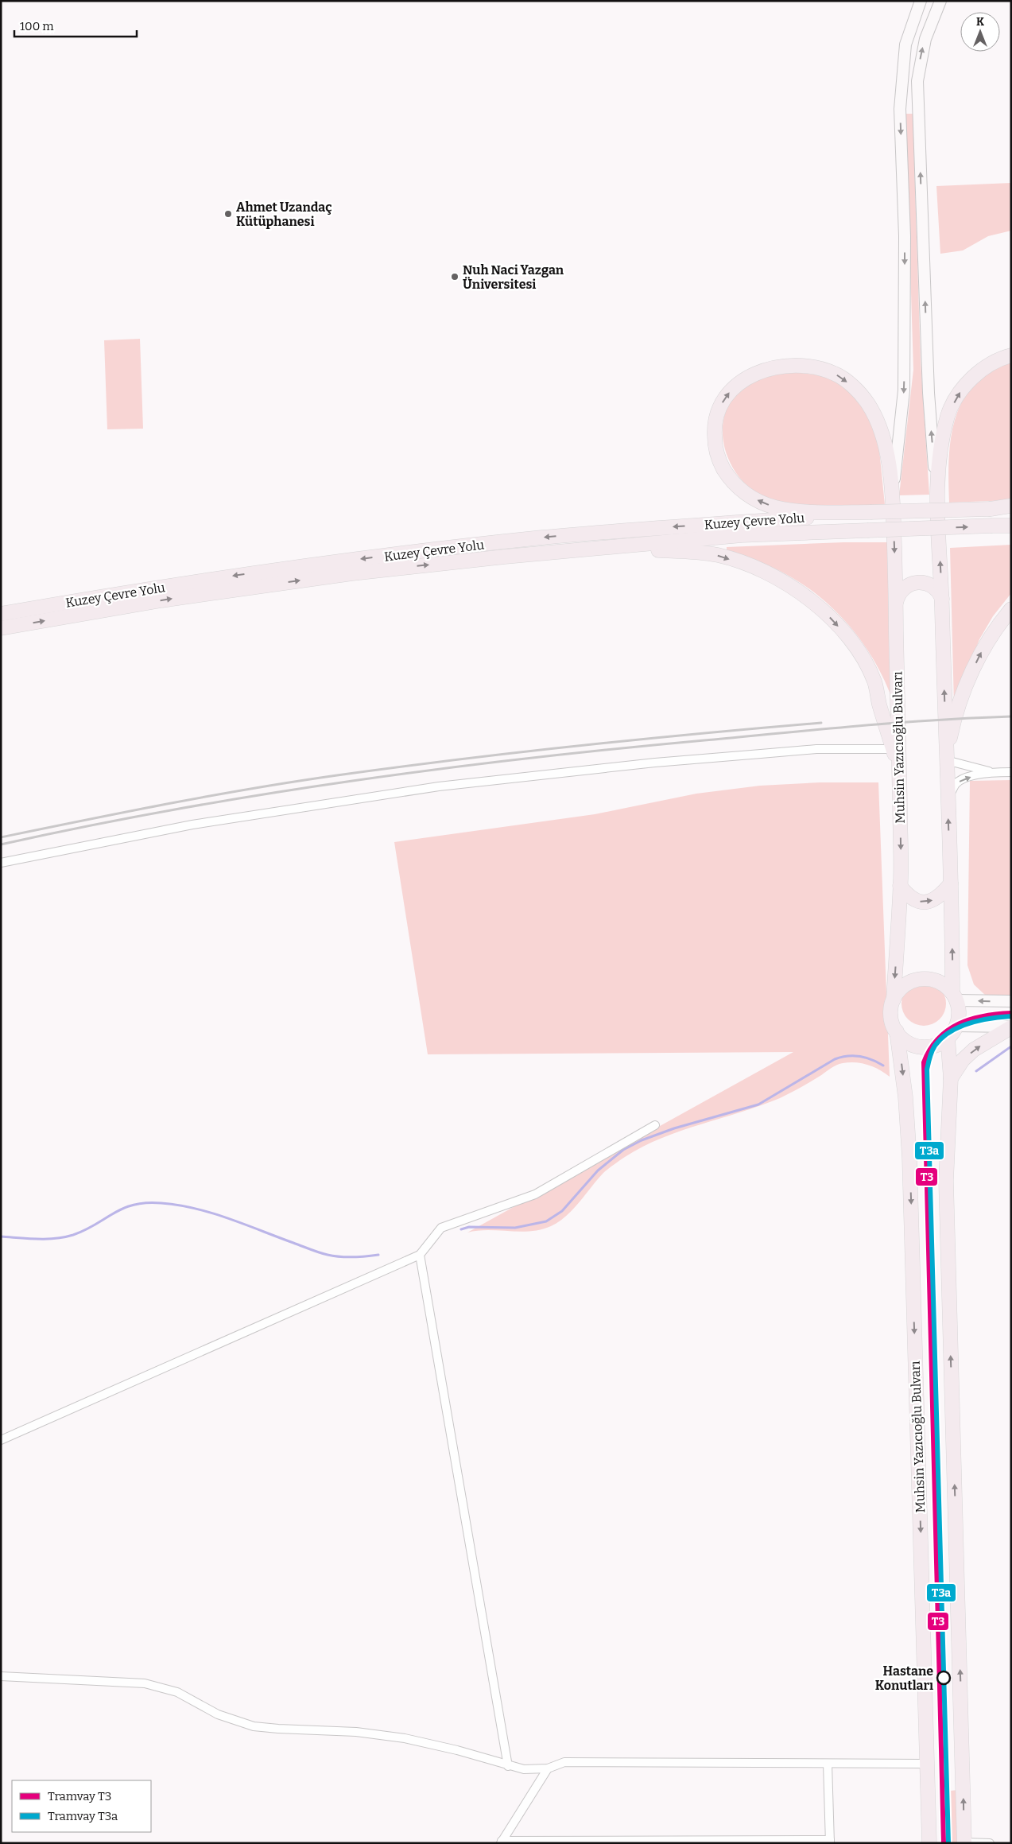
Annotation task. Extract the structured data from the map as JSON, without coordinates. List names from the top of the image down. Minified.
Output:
{"streets":{"highway":["Kuzey Çevre Yolu","Muhsin Yazıcıoğlu Bulvarı"]},"crossings":[["Kuzey Çevre Yolu","Muhsin Yazıcıoğlu Bulvarı"]],"places":["Ahmet Uzandaç Kütüphanesi","Nuh Naci Yazgan Üniversitesi","Hastane Konutları"],"lines":["tram line T3","tram line T3a"],"legend":["Tramvay T3","Tramvay T3a"],"scale_bar":"100 m","north":"top"}
